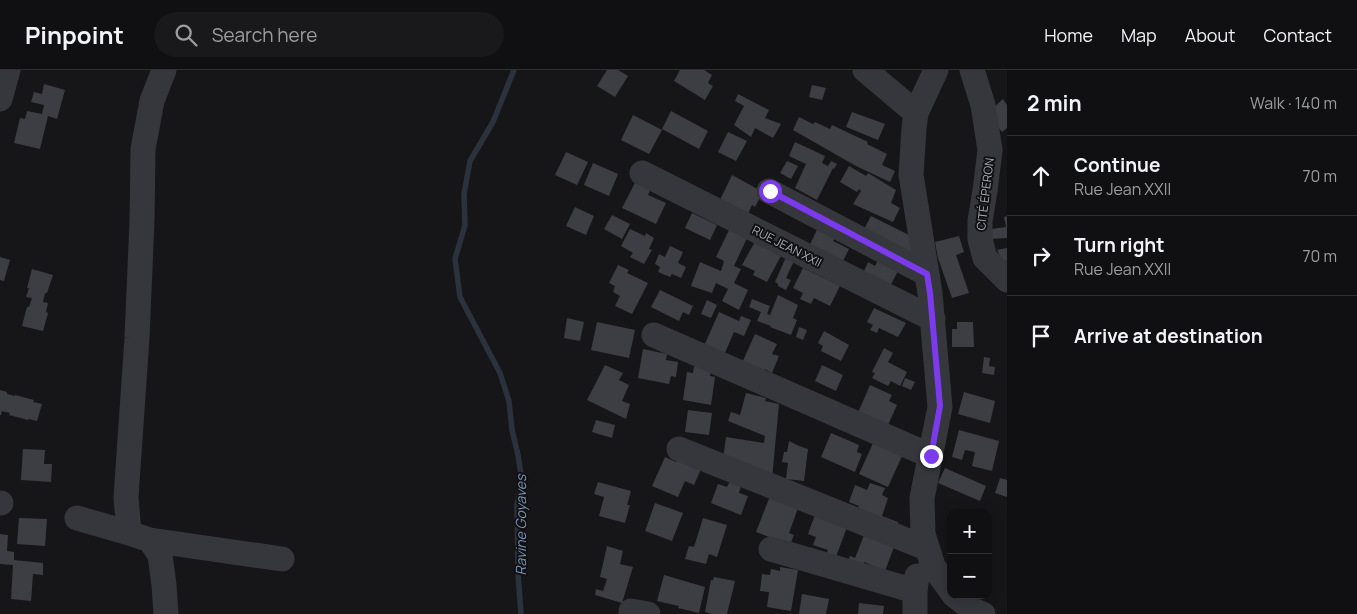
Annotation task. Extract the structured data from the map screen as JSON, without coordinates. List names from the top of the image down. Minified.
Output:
{"streets":{"street":["CITÉ ÉPERON","RUE JEAN XXII"]},"water":["Ravine Goyaves"],"page":{"header":"Pinpoint","search":"Search here","nav":["Home","Map","About","Contact"],"heading":["2 min","Walk · 140 m"],"list":[["Continue","Rue Jean XXII","70 m"],["Turn right","Rue Jean XXII","70 m"],"Arrive at destination"],"map_buttons":["+","−"]}}
